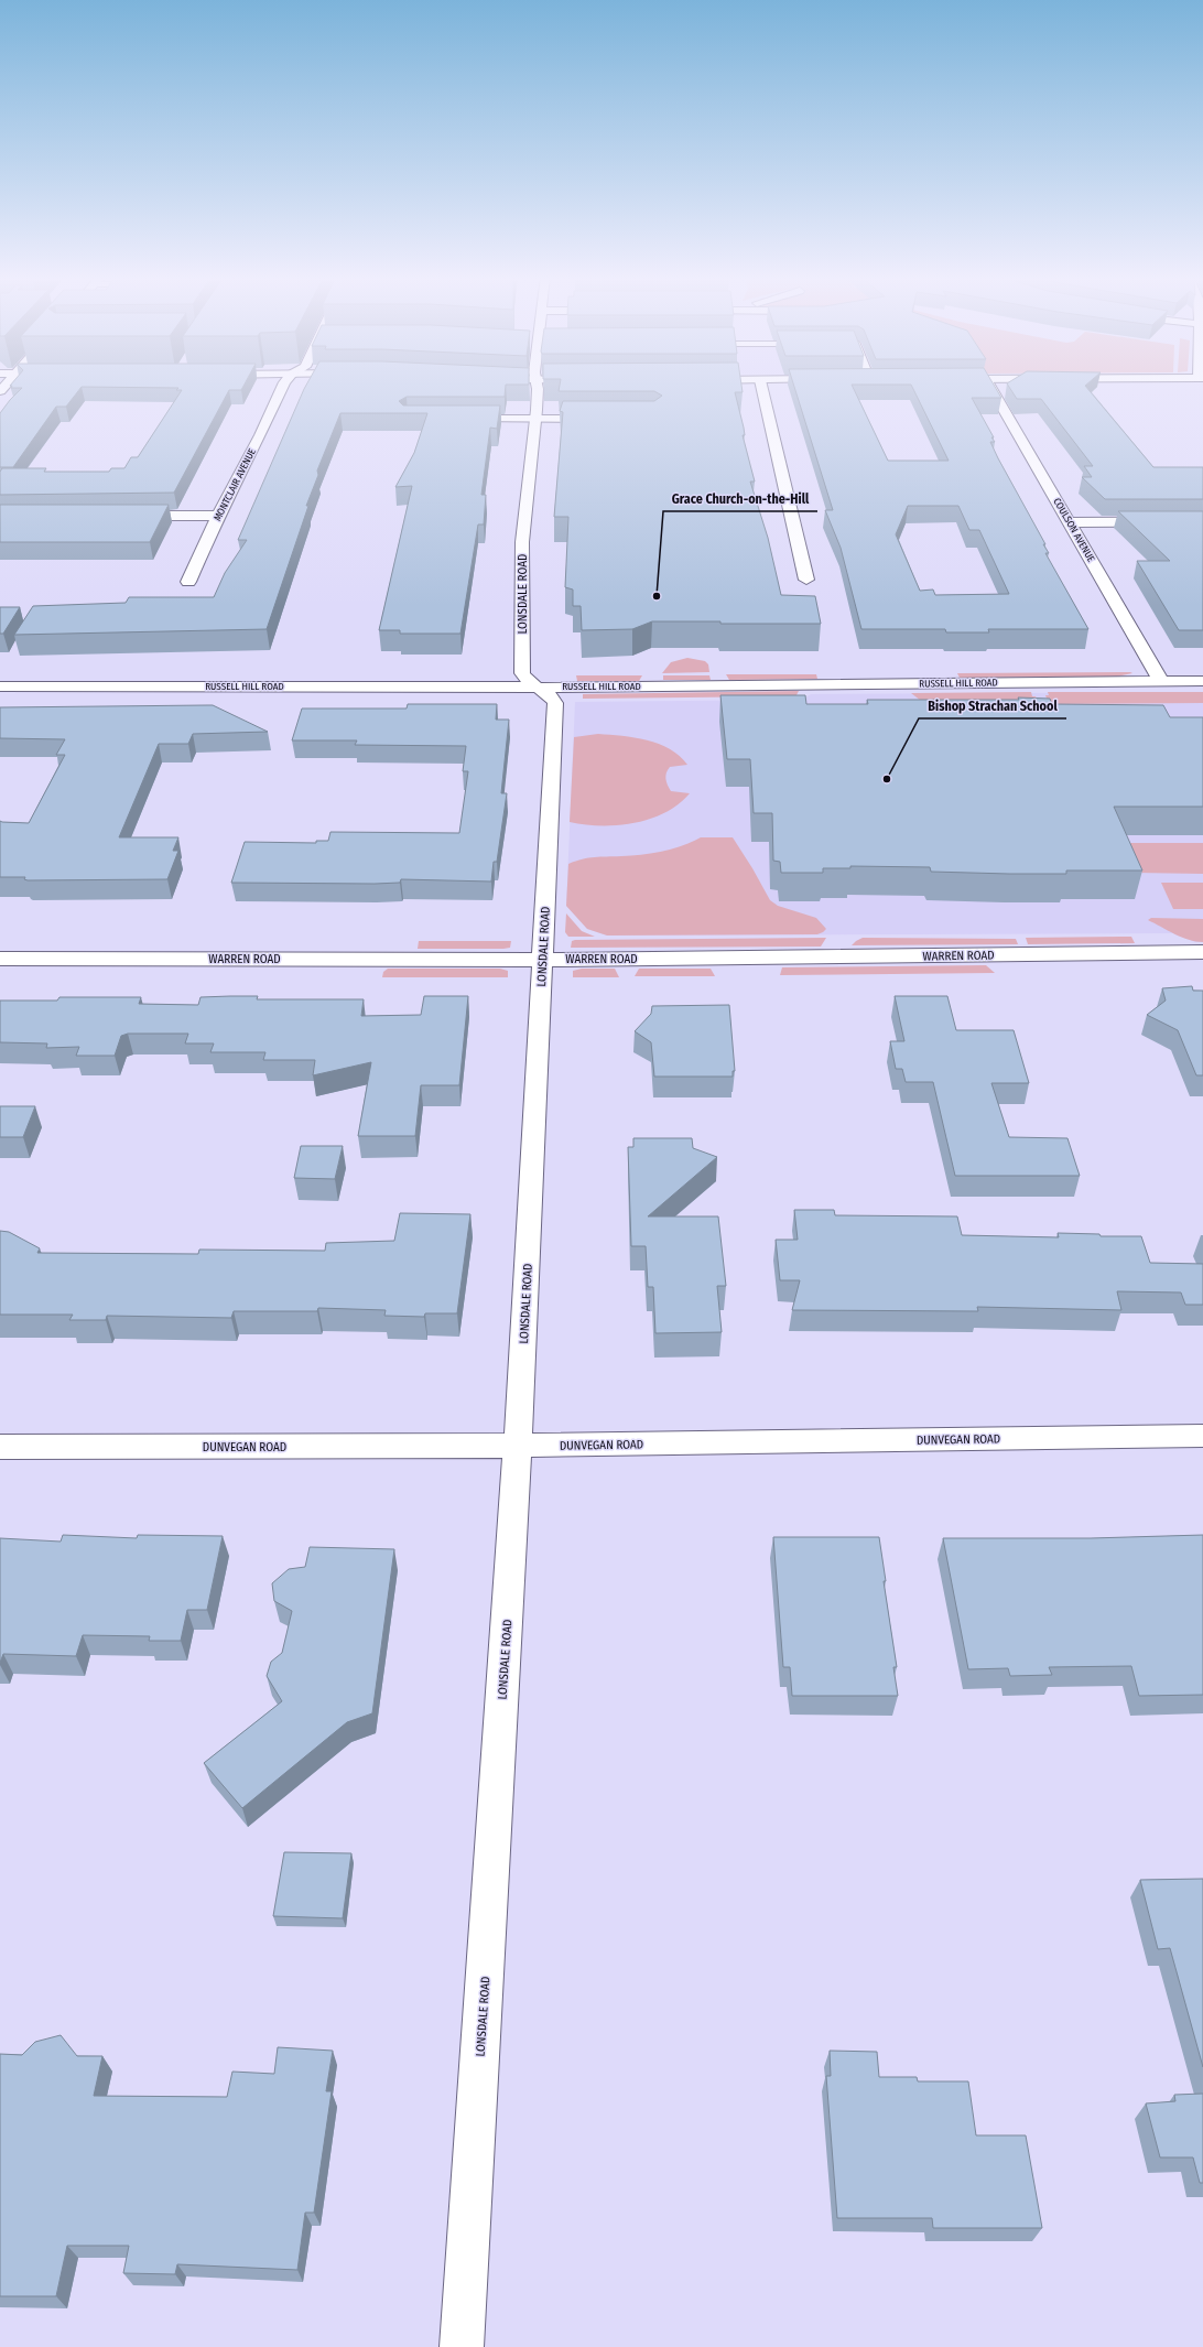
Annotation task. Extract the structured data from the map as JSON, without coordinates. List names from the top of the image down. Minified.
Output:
{"streets":{"street":["MONTCLAIR AVENUE","COULSON AVENUE","LONSDALE ROAD","RUSSELL HILL ROAD","WARREN ROAD","DUNVEGAN ROAD"]},"crossings":[["COULSON AVENUE","RUSSELL HILL ROAD"],["LONSDALE ROAD","RUSSELL HILL ROAD"],["LONSDALE ROAD","WARREN ROAD"],["LONSDALE ROAD","DUNVEGAN ROAD"]],"places":["Grace Church-on-the-Hill","Bishop Strachan School"]}
